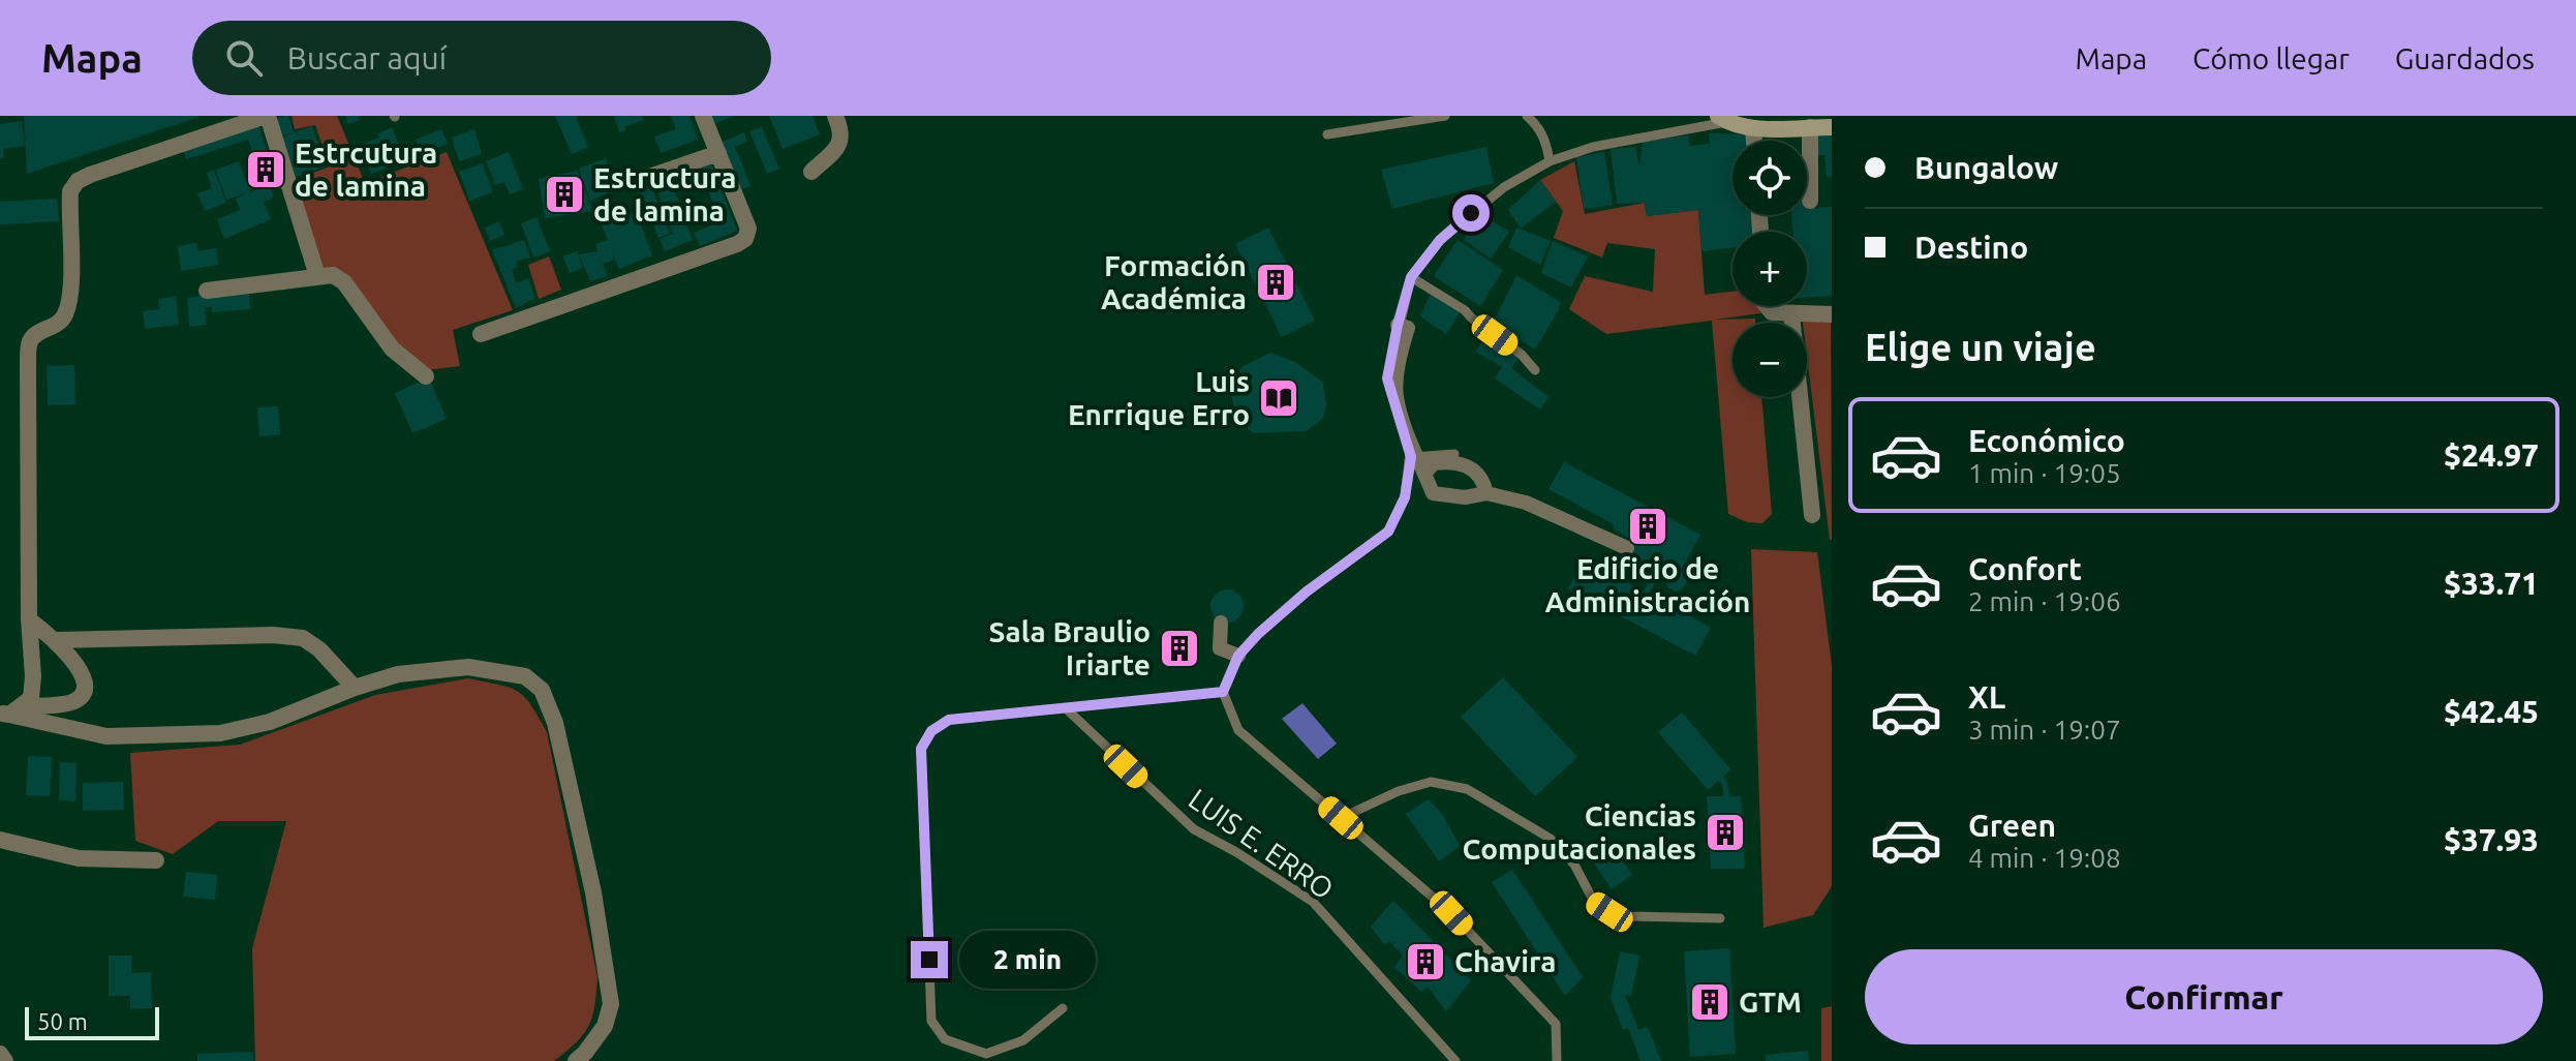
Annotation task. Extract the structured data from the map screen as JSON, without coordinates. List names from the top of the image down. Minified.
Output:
{"streets":{"lane":["LUIS E. ERRO"]},"places":{"building":["Estrcutura de lamina","Estructura de lamina","Formación Académica","Edificio de Administración","Sala Braulio Iriarte","Ciencias Computacionales","Chavira","GTM"],"library":["Luis Enrrique Erro"]},"scale_bar":"50 m","page":{"header":"Mapa","search":"Buscar aquí","nav":["Mapa","Cómo llegar","Guardados"],"banner":["Bungalow","Destino"],"map_buttons":["+","−"],"heading":"Elige un viaje","list":[{"name":"Económico","note":"1 min · 19:05","value":"$24.97"},{"name":"Confort","note":"2 min · 19:06","value":"$33.71"},{"name":"XL","note":"3 min · 19:07","value":"$42.45"},{"name":"Green","note":"4 min · 19:08","value":"$37.93"}],"bubble":"2 min","buttons":"Confirmar","scale":"50 m"}}
